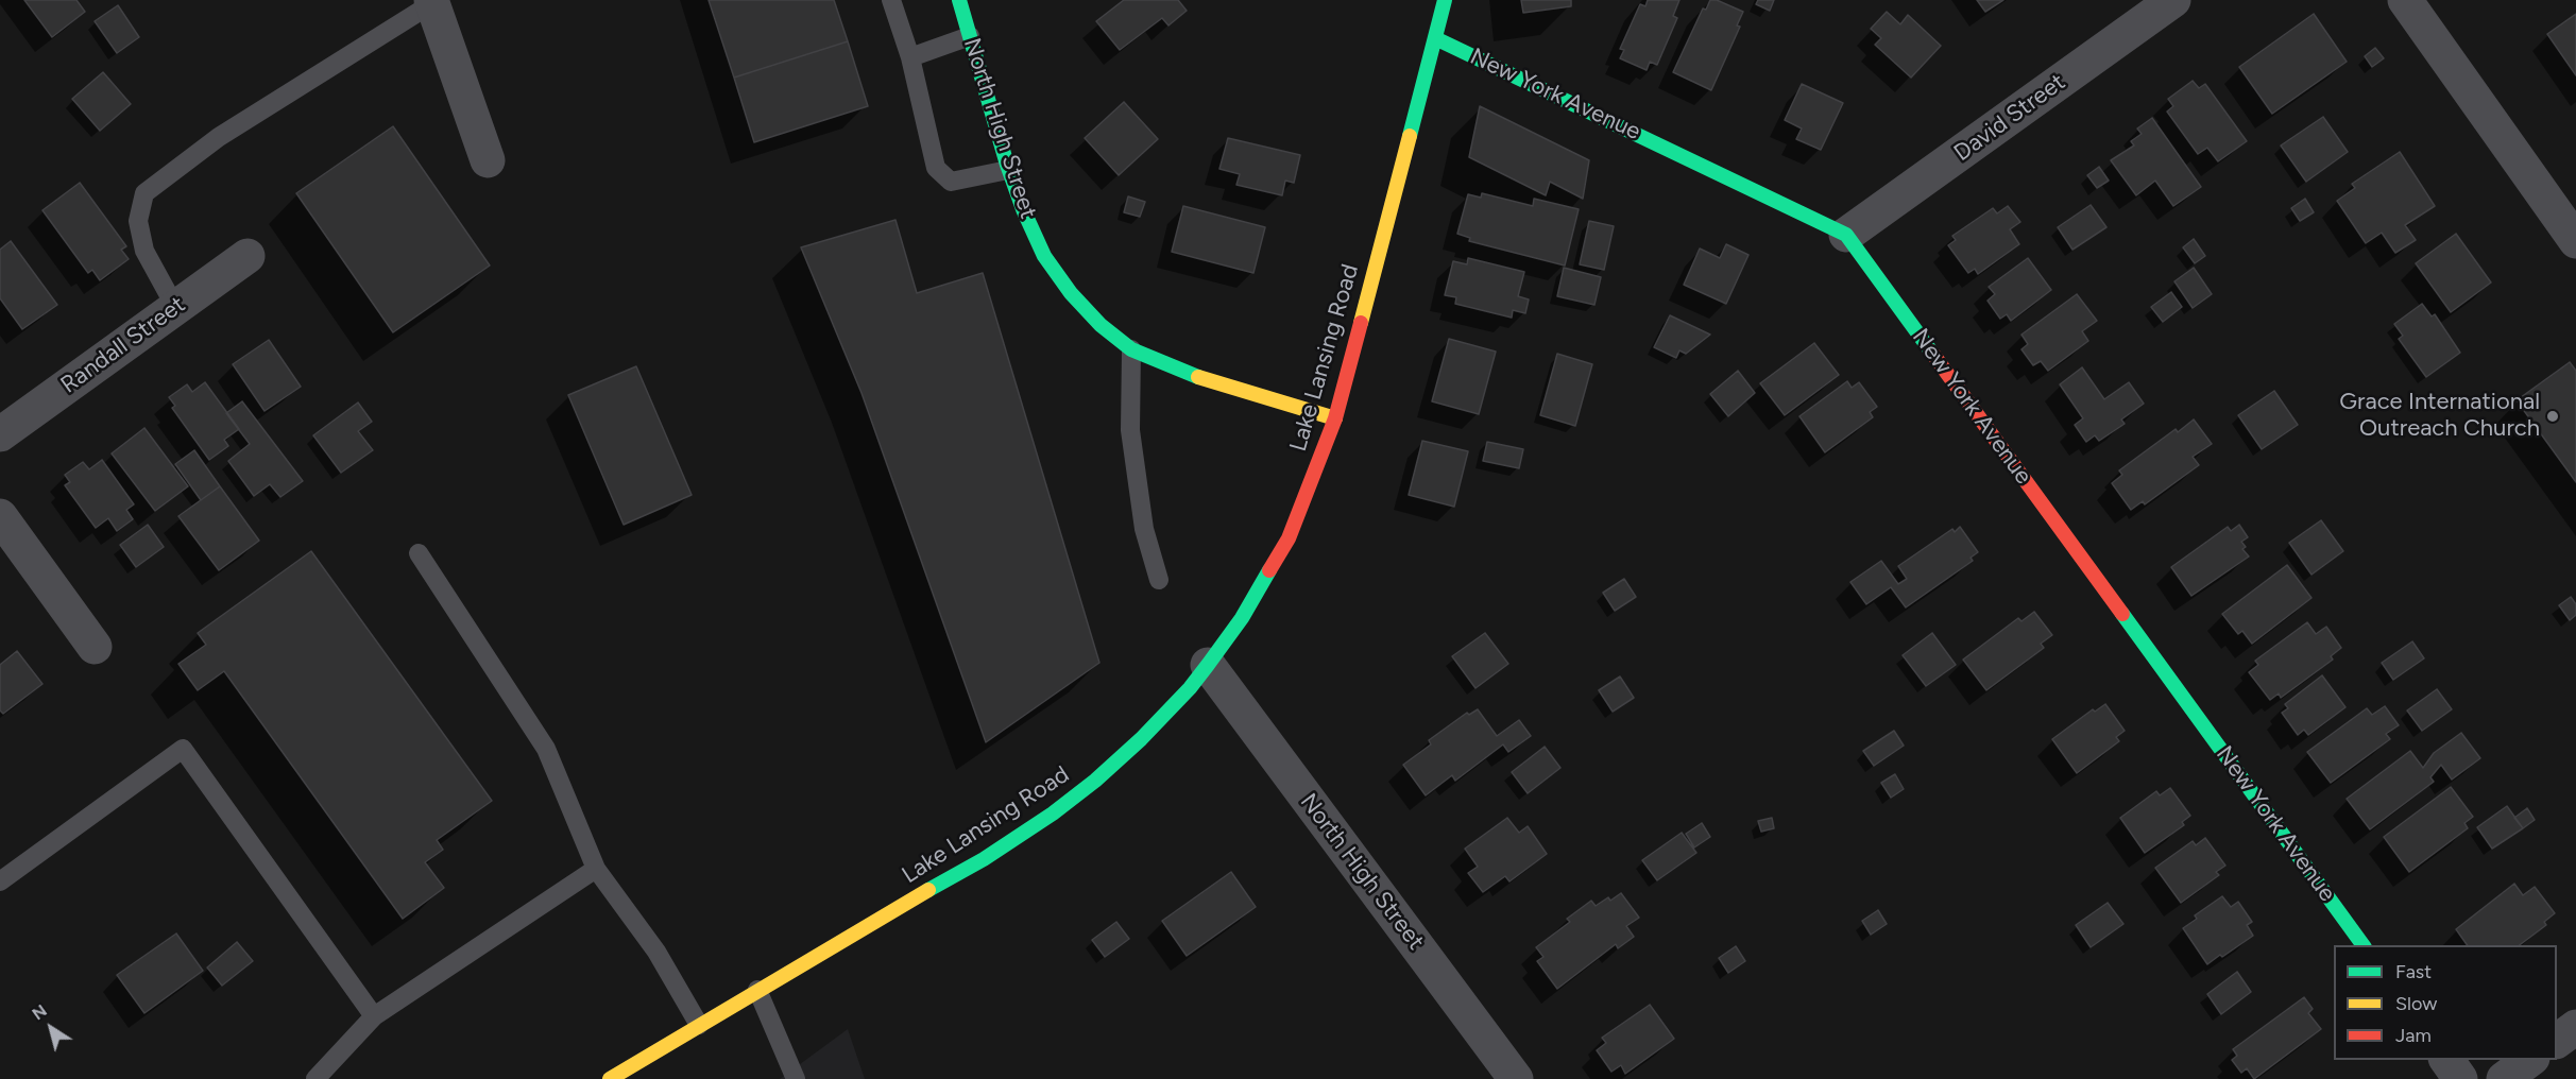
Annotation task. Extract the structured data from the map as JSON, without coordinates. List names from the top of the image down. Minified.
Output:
{"streets":{"street":["New York Avenue","David Street","North High Street","Randall Street","Lake Lansing Road"]},"crossings":[["New York Avenue","David Street"],["New York Avenue","Lake Lansing Road"],["North High Street","Lake Lansing Road"]],"places":["Grace International Outreach Church"],"legend":["Fast","Slow","Jam"],"north":"top left"}
